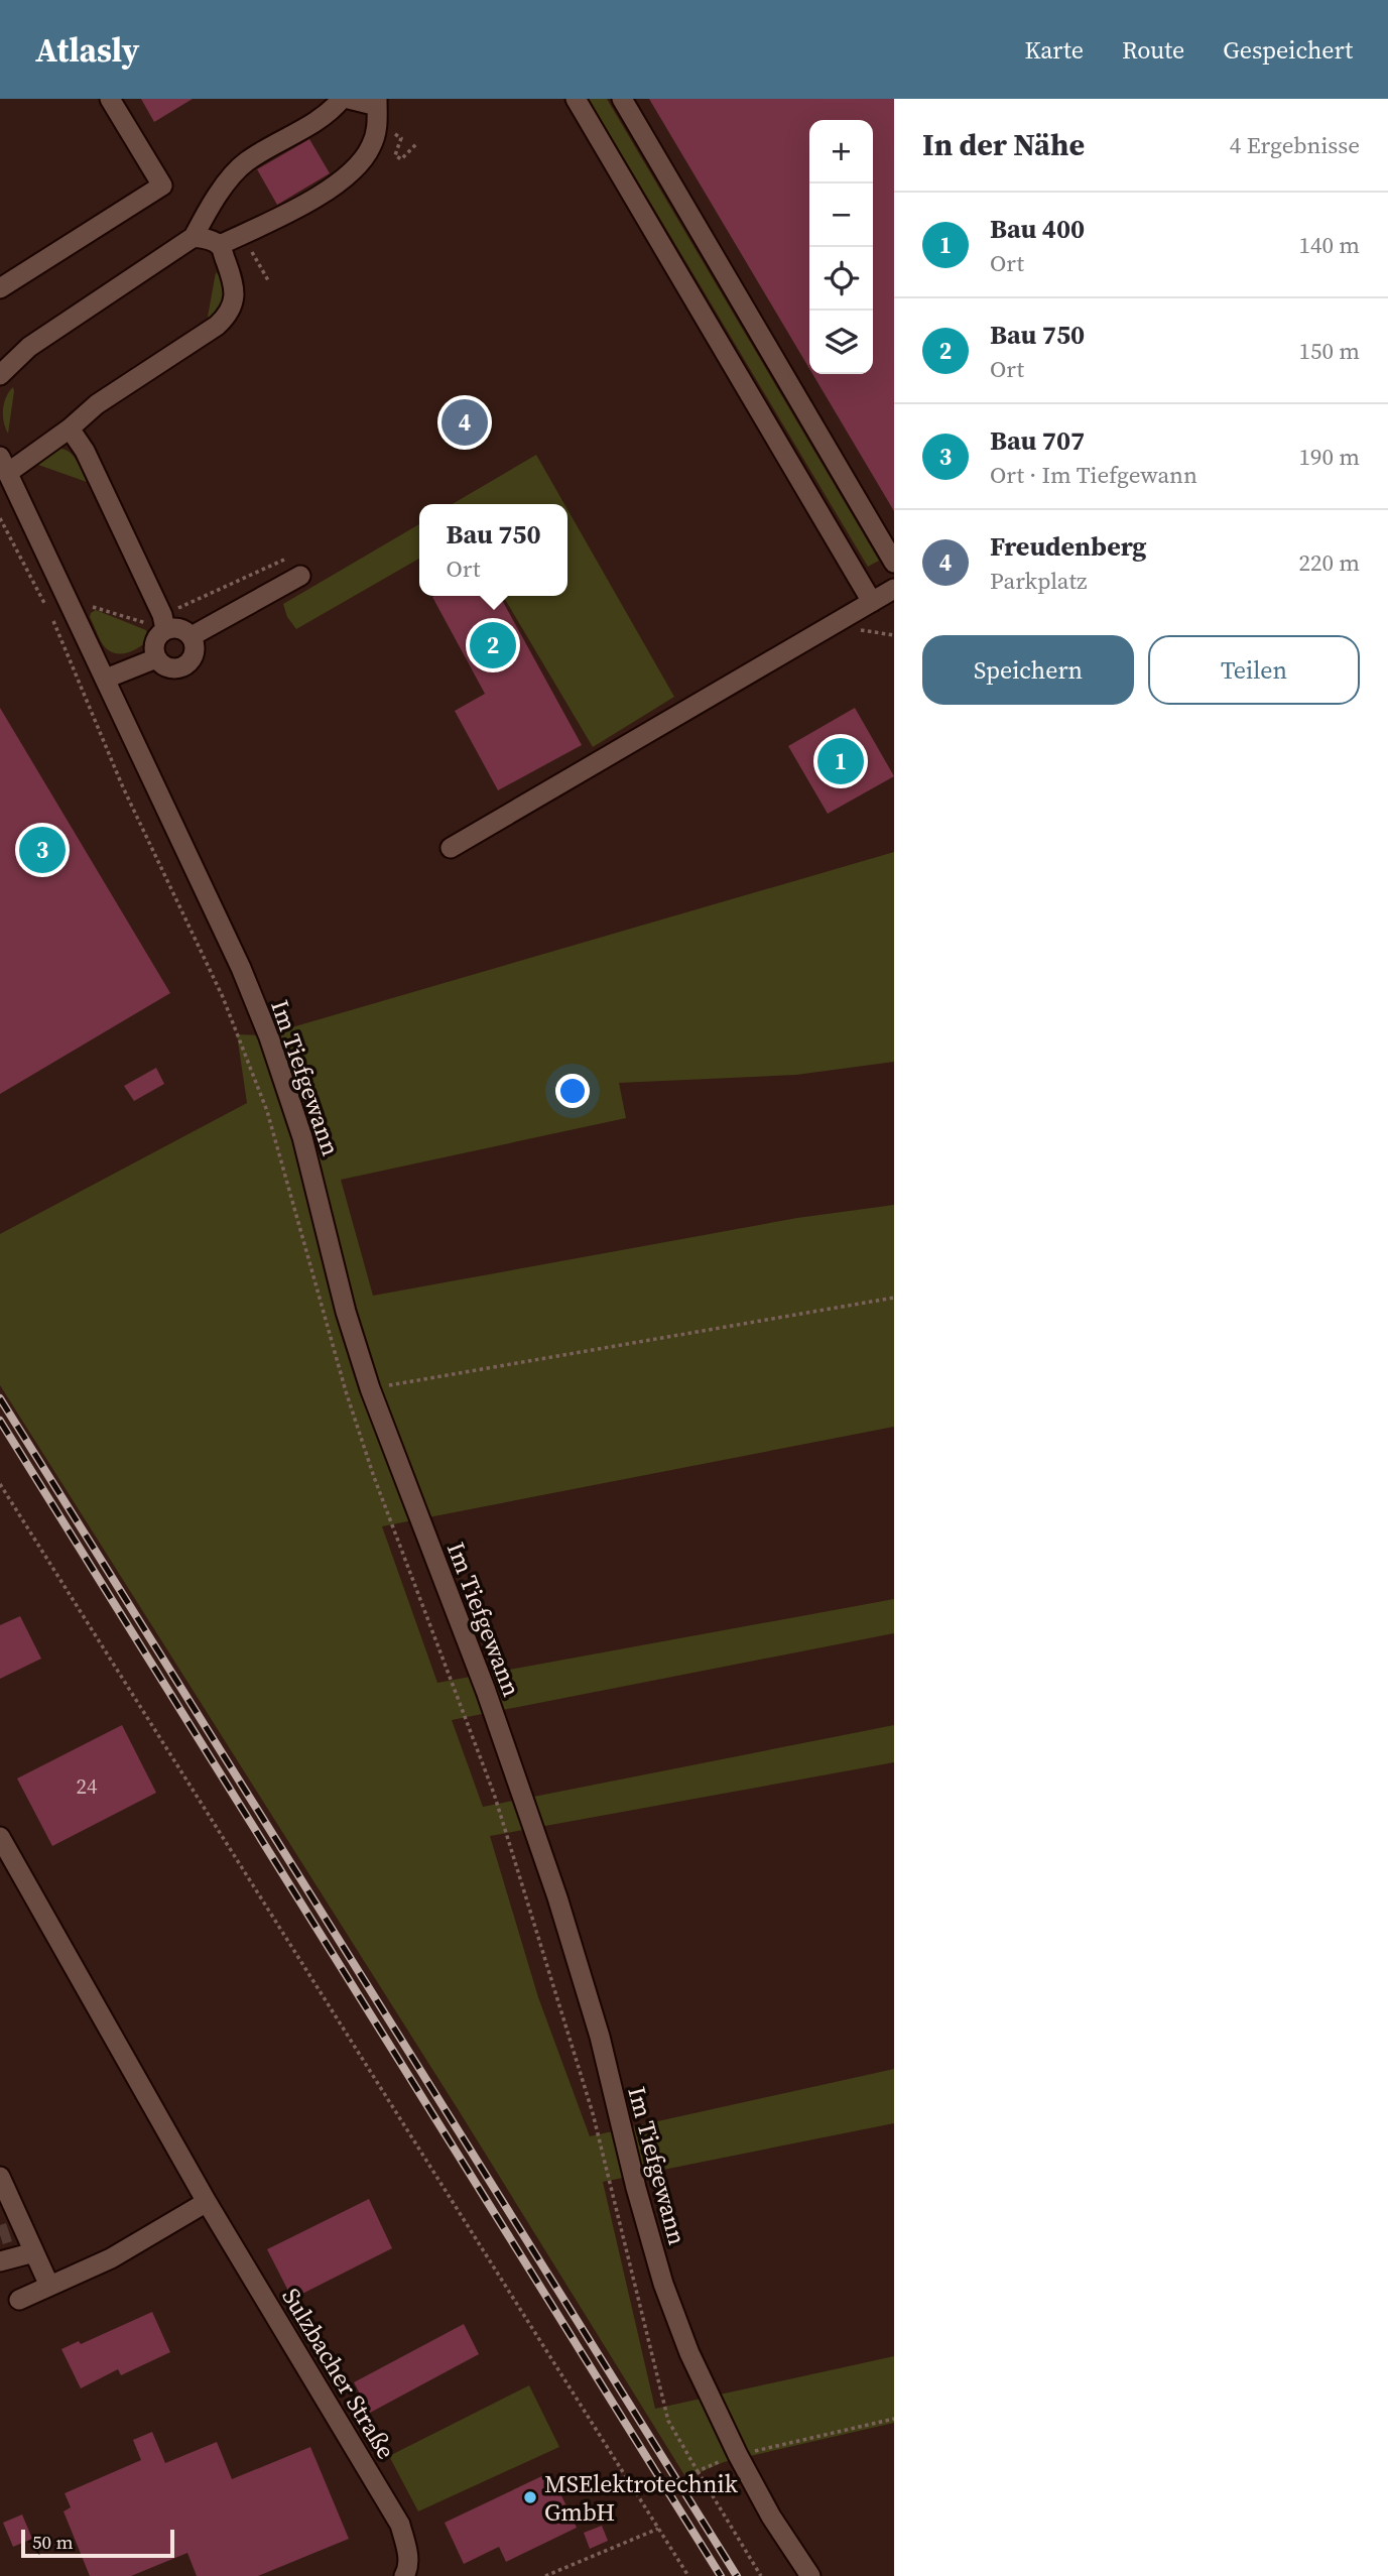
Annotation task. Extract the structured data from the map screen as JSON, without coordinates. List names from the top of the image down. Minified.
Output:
{"streets":{"street":["Im Tiefgewann","Sulzbacher Straße"]},"places":["MSElektrotechnik GmbH"],"house_numbers":["24"],"scale_bar":"50 m","page":{"header":"Atlasly","nav":["Karte","Route","Gespeichert"],"heading":["In der Nähe","4 Ergebnisse"],"map_buttons":["+","−"],"list":[{"mark":"1","name":"Bau 400","note":"Ort","value":"140 m"},{"mark":"2","name":"Bau 750","note":"Ort","value":"150 m"},{"mark":"3","name":"Bau 707","note":"Ort · Im Tiefgewann","value":"190 m"},{"mark":"4","name":"Freudenberg","note":"Parkplatz","value":"220 m"}],"pins":["4","2","1","3"],"popup":["Bau 750","Ort"],"buttons":["Speichern","Teilen"],"scale":"50 m"}}
